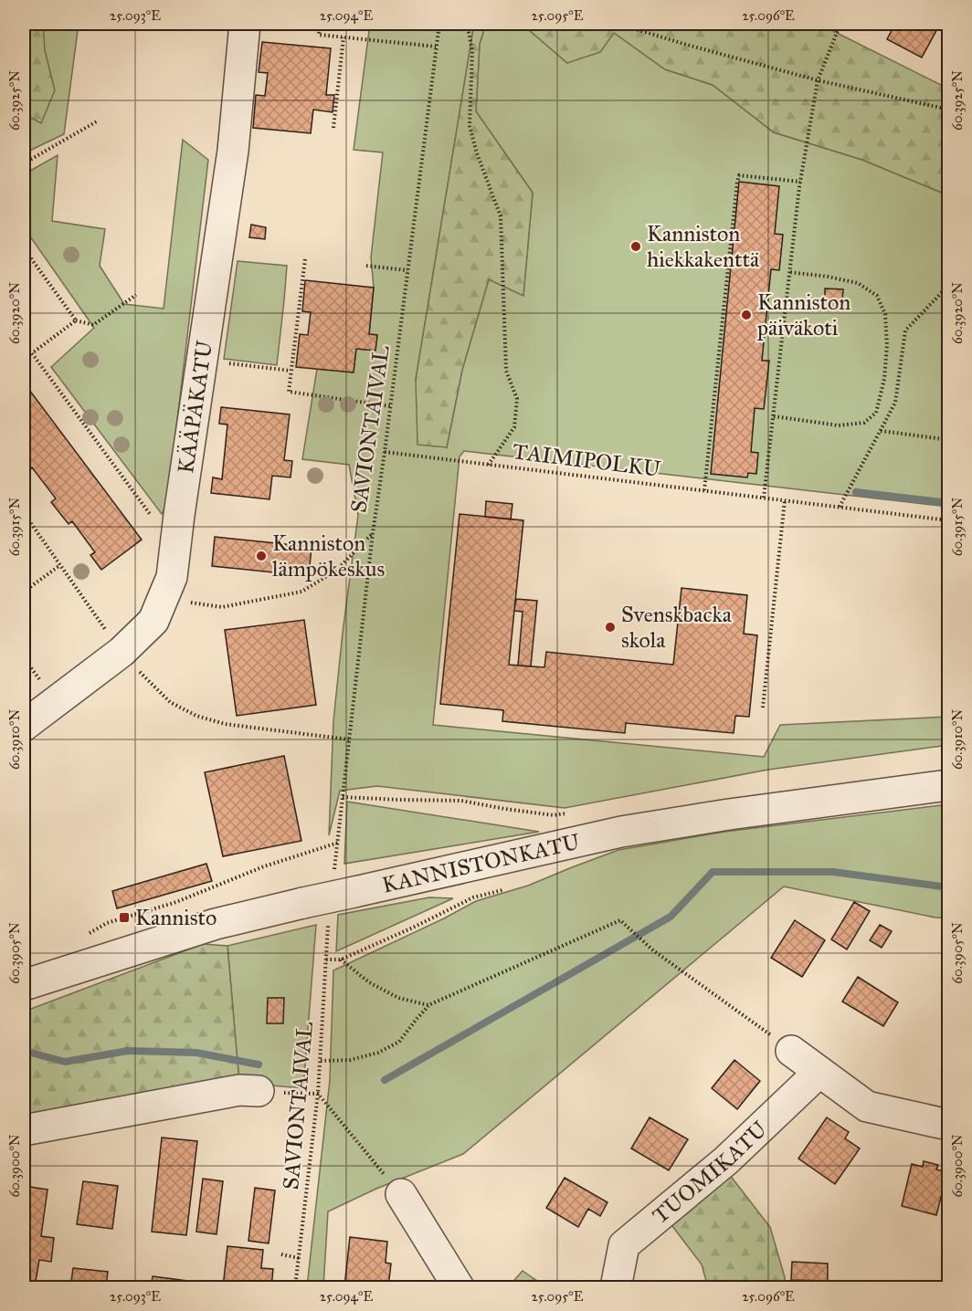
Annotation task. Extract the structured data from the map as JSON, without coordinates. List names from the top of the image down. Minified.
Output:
{"streets":{"street":["KÄÄPÄKATU","KANNISTONKATU","TUOMIKATU"],"path":["SAVIONTAIVAL","TAIMIPOLKU"]},"crossings":[["SAVIONTAIVAL","TAIMIPOLKU"],["SAVIONTAIVAL","KANNISTONKATU"]],"places":{"other":["Kanniston hiekkakenttä","Kanniston päiväkoti","Kanniston lämpökeskus","Svenskbacka skola"],"transit":["Kannisto"]},"coordinates":["25.093°E","25.094°E","25.095°E","25.096°E","60.3925°N","60.3920°N","60.3915°N","60.3910°N","60.3905°N","60.3900°N"]}
